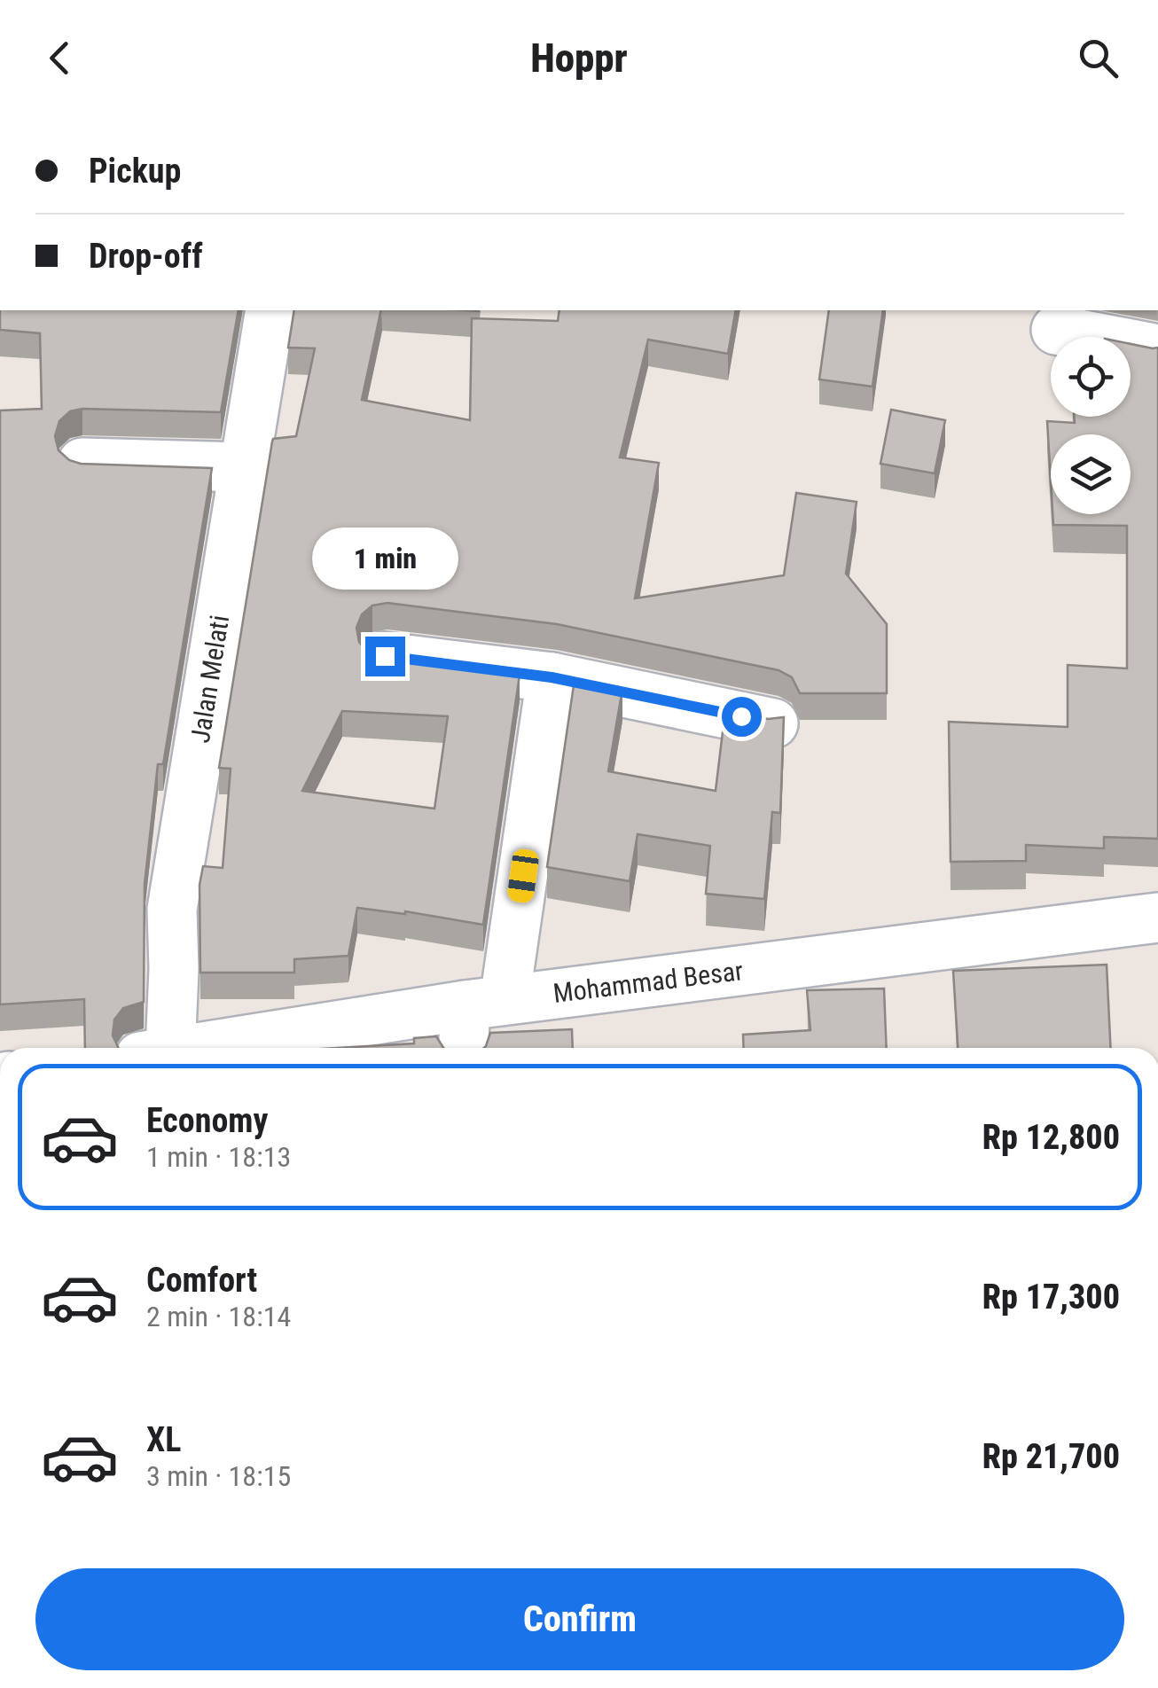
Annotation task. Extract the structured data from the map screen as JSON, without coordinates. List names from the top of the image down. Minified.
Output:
{"streets":{"street":["Jalan Melati","Mohammad Besar"]},"page":{"header":"Hoppr","banner":["Pickup","Drop-off"],"bubble":"1 min","list":[{"name":"Economy","note":"1 min · 18:13","value":"Rp 12,800"},{"name":"Comfort","note":"2 min · 18:14","value":"Rp 17,300"},{"name":"XL","note":"3 min · 18:15","value":"Rp 21,700"}],"buttons":"Confirm"}}
